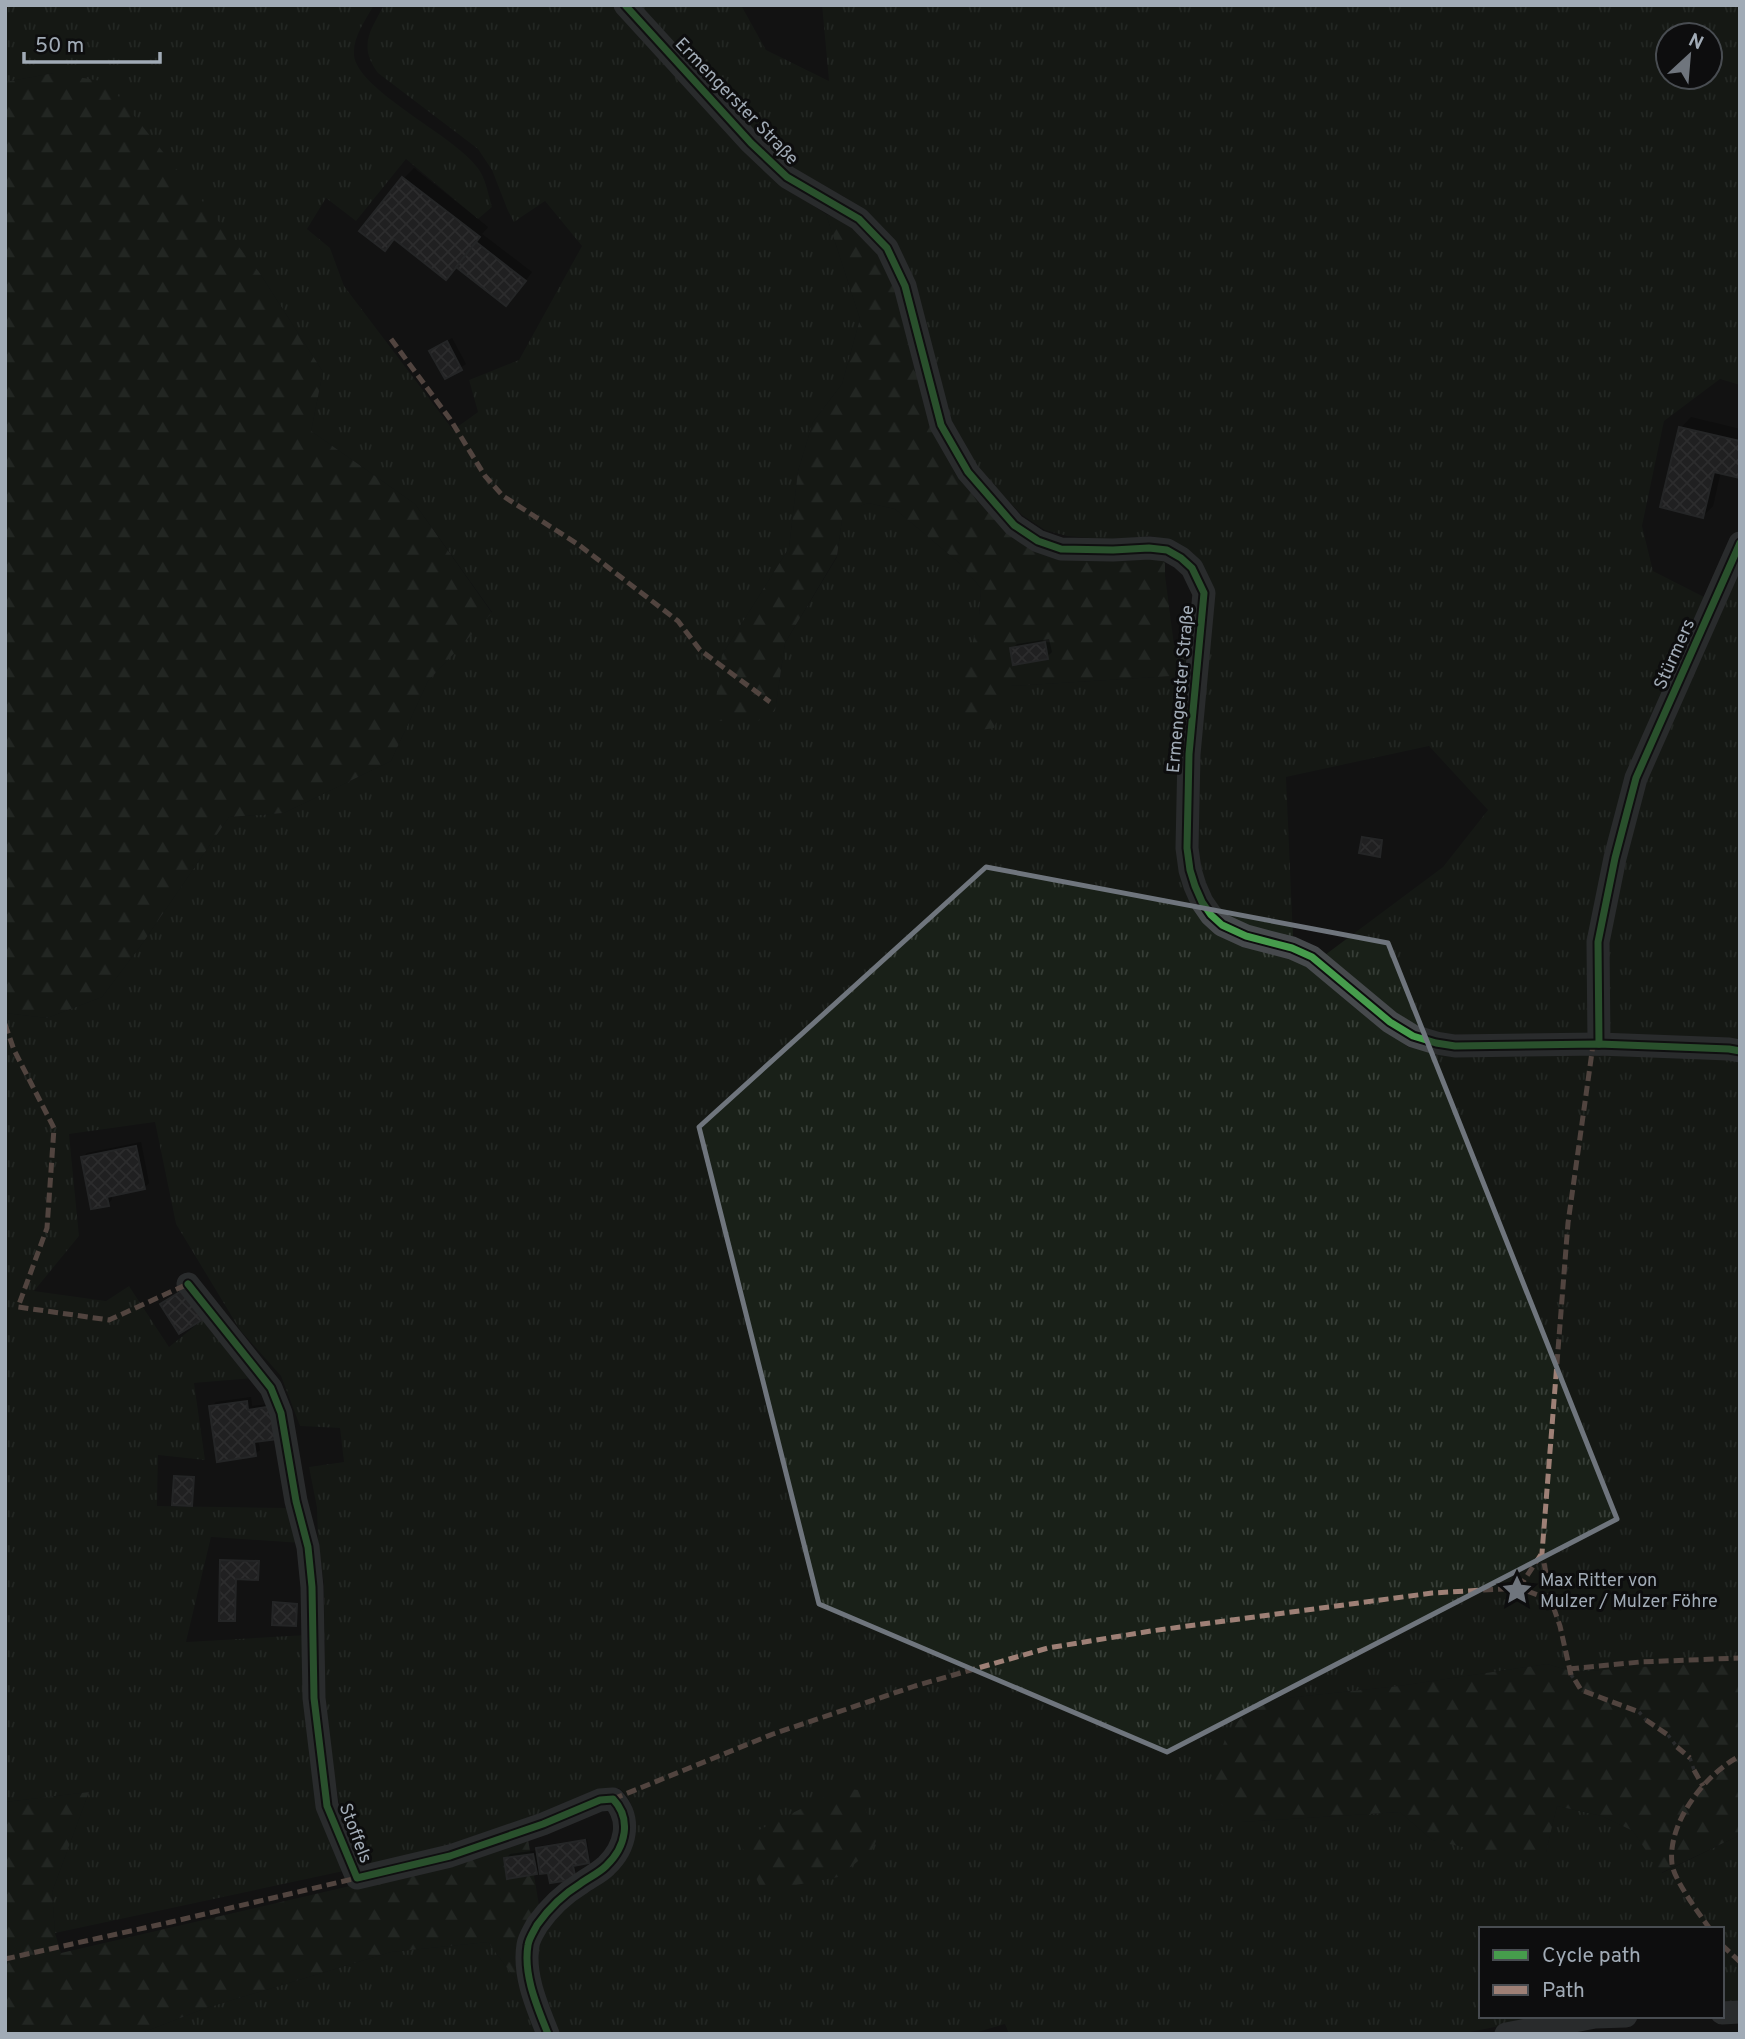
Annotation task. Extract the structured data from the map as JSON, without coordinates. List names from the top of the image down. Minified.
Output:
{"streets":{"street":["Ermengerster Straße","Stürmers","Stoffels"]},"crossings":[["Ermengerster Straße","Stürmers"]],"places":{"place":["Max Ritter von Mulzer / Mulzer Föhre"]},"legend":["Cycle path","Path"],"scale_bar":"50 m","north":"top right"}
